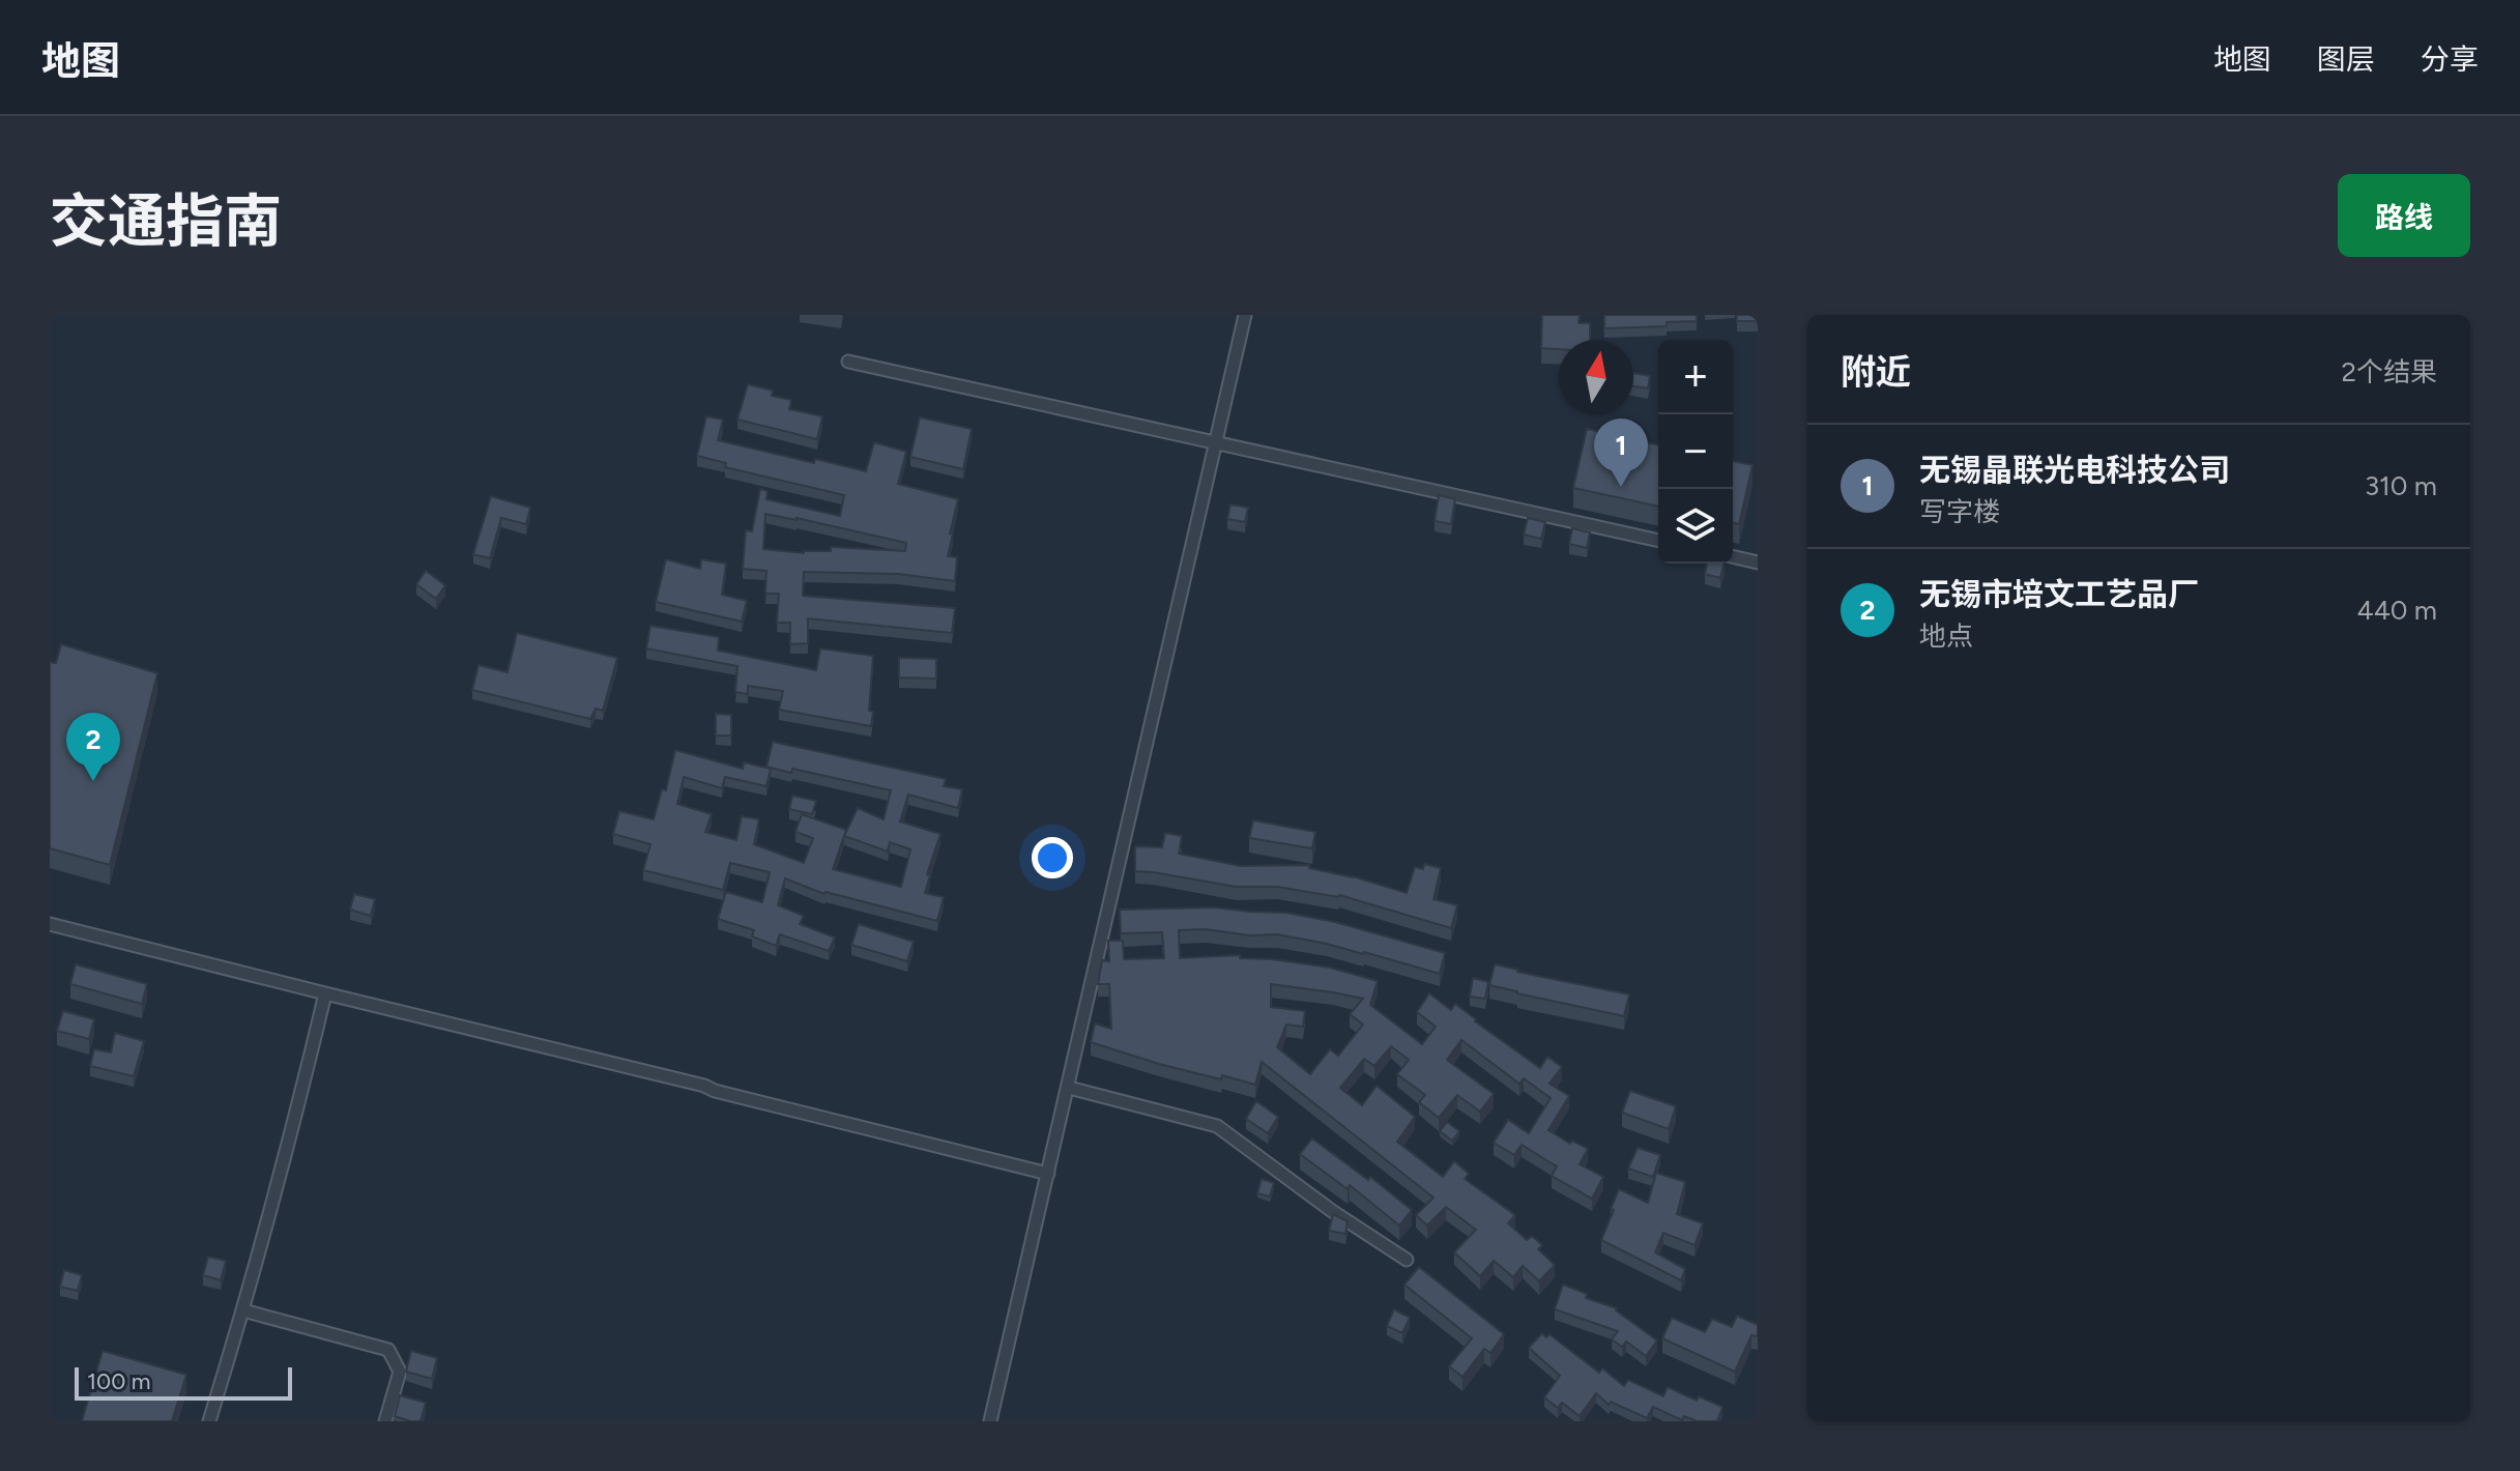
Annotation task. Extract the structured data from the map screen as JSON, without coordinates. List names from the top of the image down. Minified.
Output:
{"scale_bar":"100 m","north":"top","page":{"header":"地图","nav":["地图","图层","分享"],"title":"交通指南","buttons":"路线","heading":["附近","2个结果"],"map_buttons":["+","−"],"pins":["1","2"],"list":[{"mark":"1","name":"无锡晶联光电科技公司","note":"写字楼","value":"310 m"},{"mark":"2","name":"无锡市培文工艺品厂","note":"地点","value":"440 m"}],"scale":"100 m"}}
